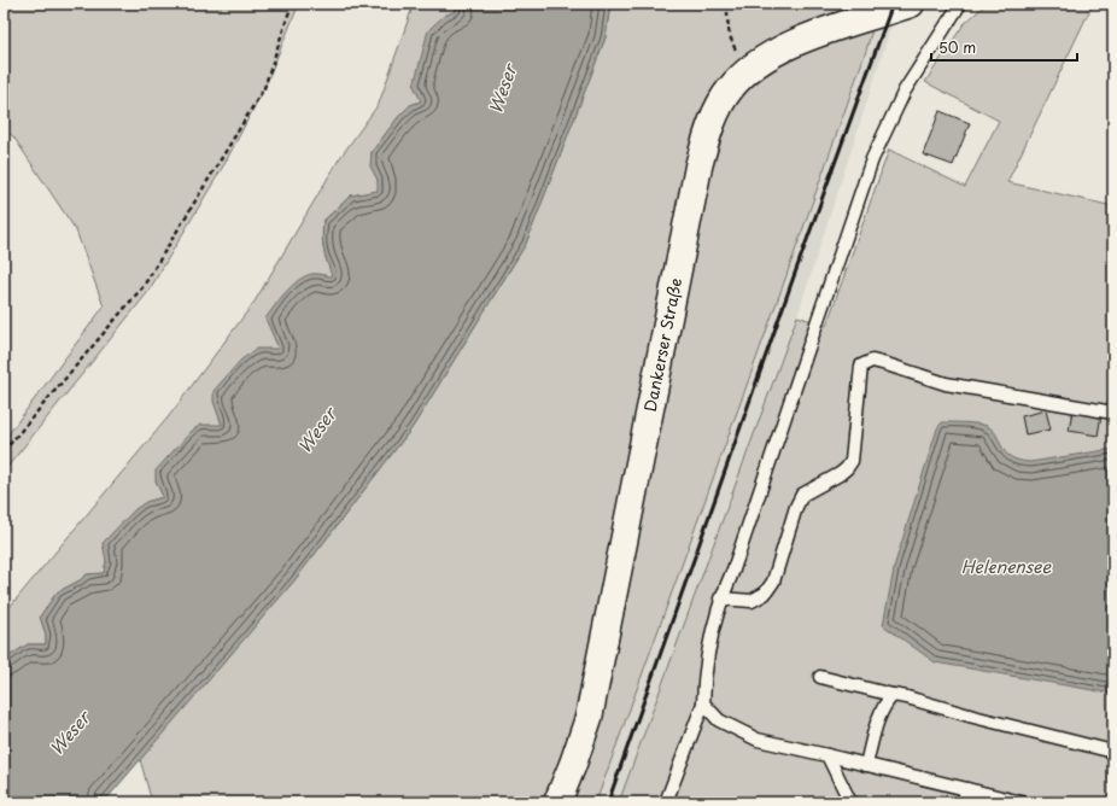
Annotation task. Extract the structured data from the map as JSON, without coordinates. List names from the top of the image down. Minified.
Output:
{"streets":{"main road":["Dankerser Straße"]},"water":["Weser","Helenensee"],"scale_bar":"50 m"}
